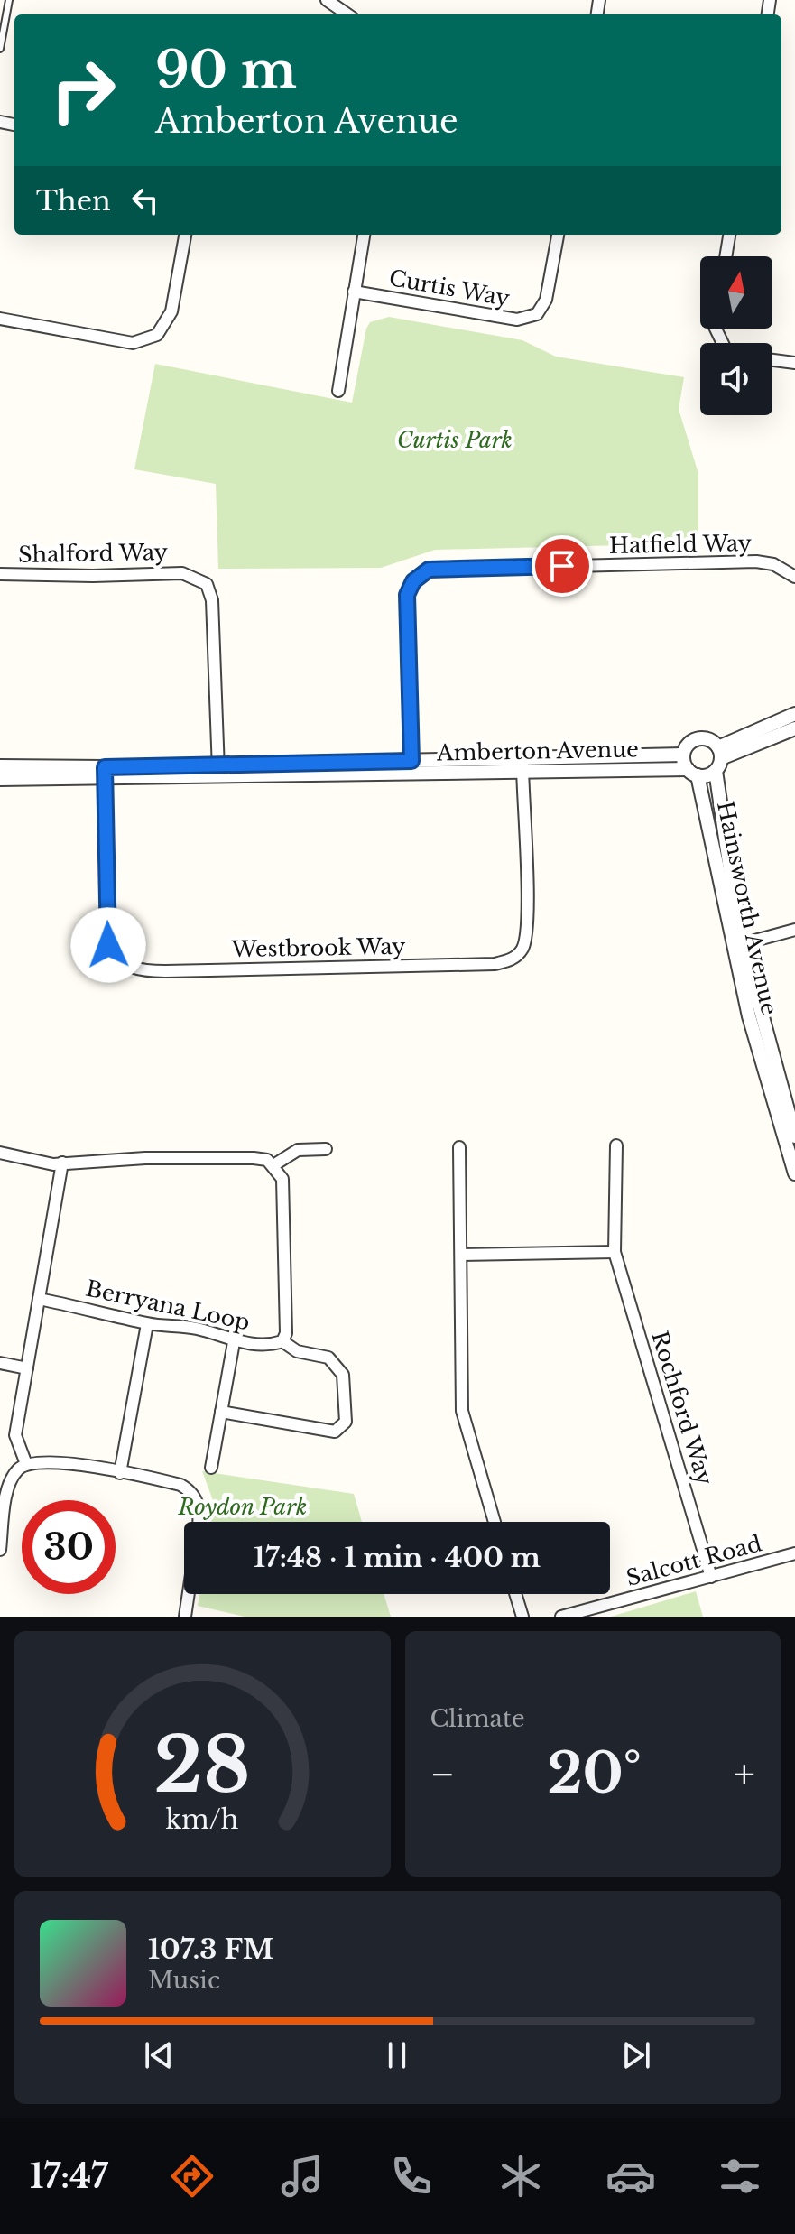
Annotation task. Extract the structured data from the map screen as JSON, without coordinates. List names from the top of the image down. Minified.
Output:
{"streets":{"street":["Curtis Way","Hatfield Way","Shalford Way","Amberton Avenue","Hainsworth Avenue","Westbrook Way","Berryana Loop","Rochford Way","Salcott Road"]},"crossings":[["Hatfield Way","Amberton Avenue"],["Shalford Way","Amberton Avenue"],["Amberton Avenue","Hainsworth Avenue"],["Amberton Avenue","Westbrook Way"],["Rochford Way","Salcott Road"]],"parks":["Curtis Park","Roydon Park"],"north":"top","page":{"turn":["90 m","Amberton Avenue"],"then":"Then","limit":"30","trip":"17:48 · 1 min · 400 m","tile":"Climate","heat":["−","20°","+"],"song":["107.3 FM","Music"],"tabs":"17:47","gauge":["28","km/h"]}}
